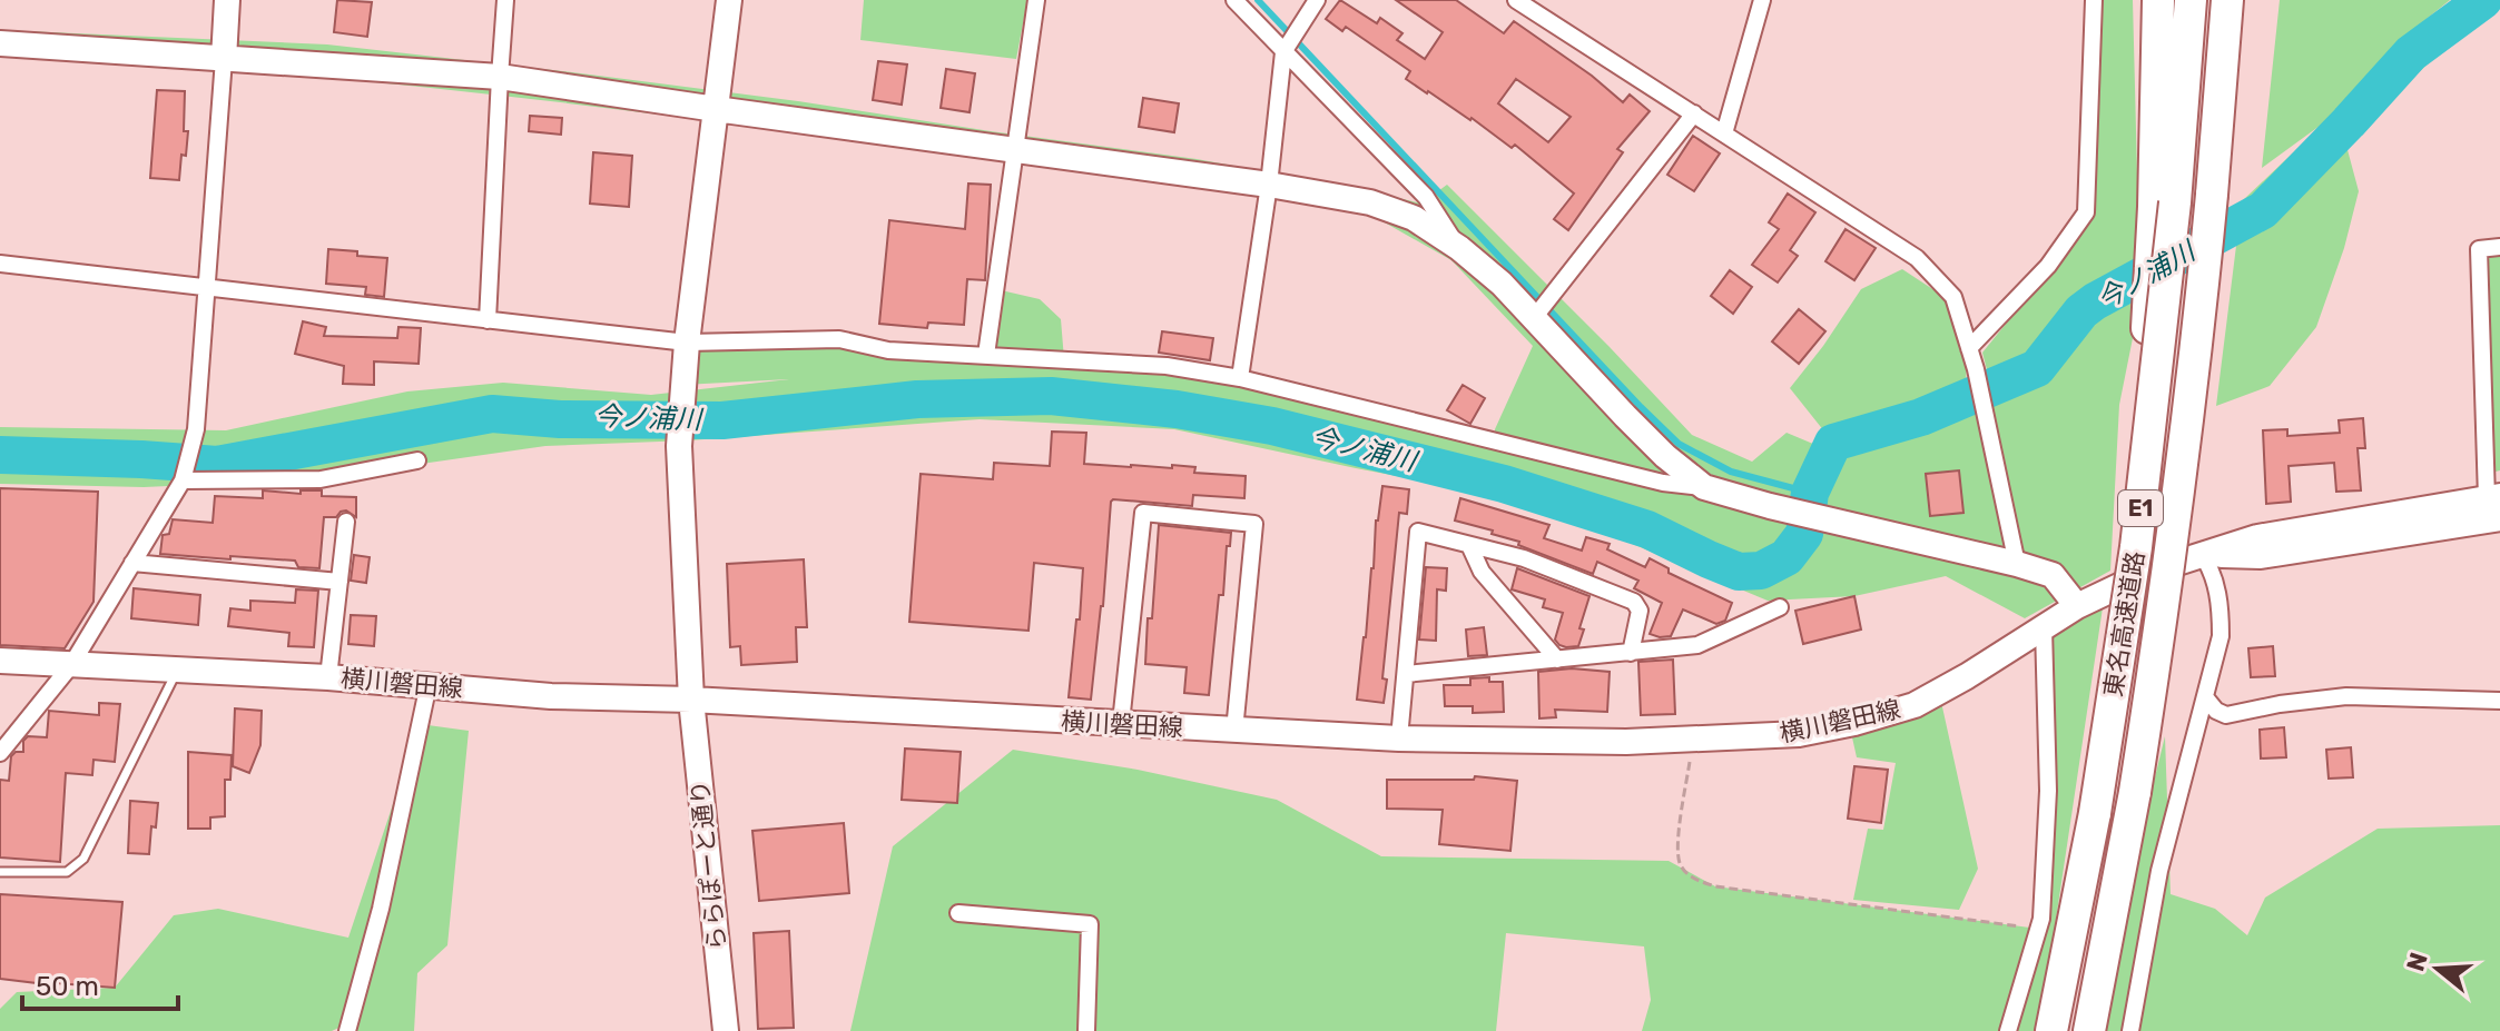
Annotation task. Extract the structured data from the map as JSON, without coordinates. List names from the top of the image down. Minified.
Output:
{"streets":{"highway":["E1","東名高速道路"],"street":["横川磐田線","ららぽーと通り"]},"crossings":[["横川磐田線","ららぽーと通り"]],"water":["今ノ浦川"],"scale_bar":"50 m","north":"left"}
